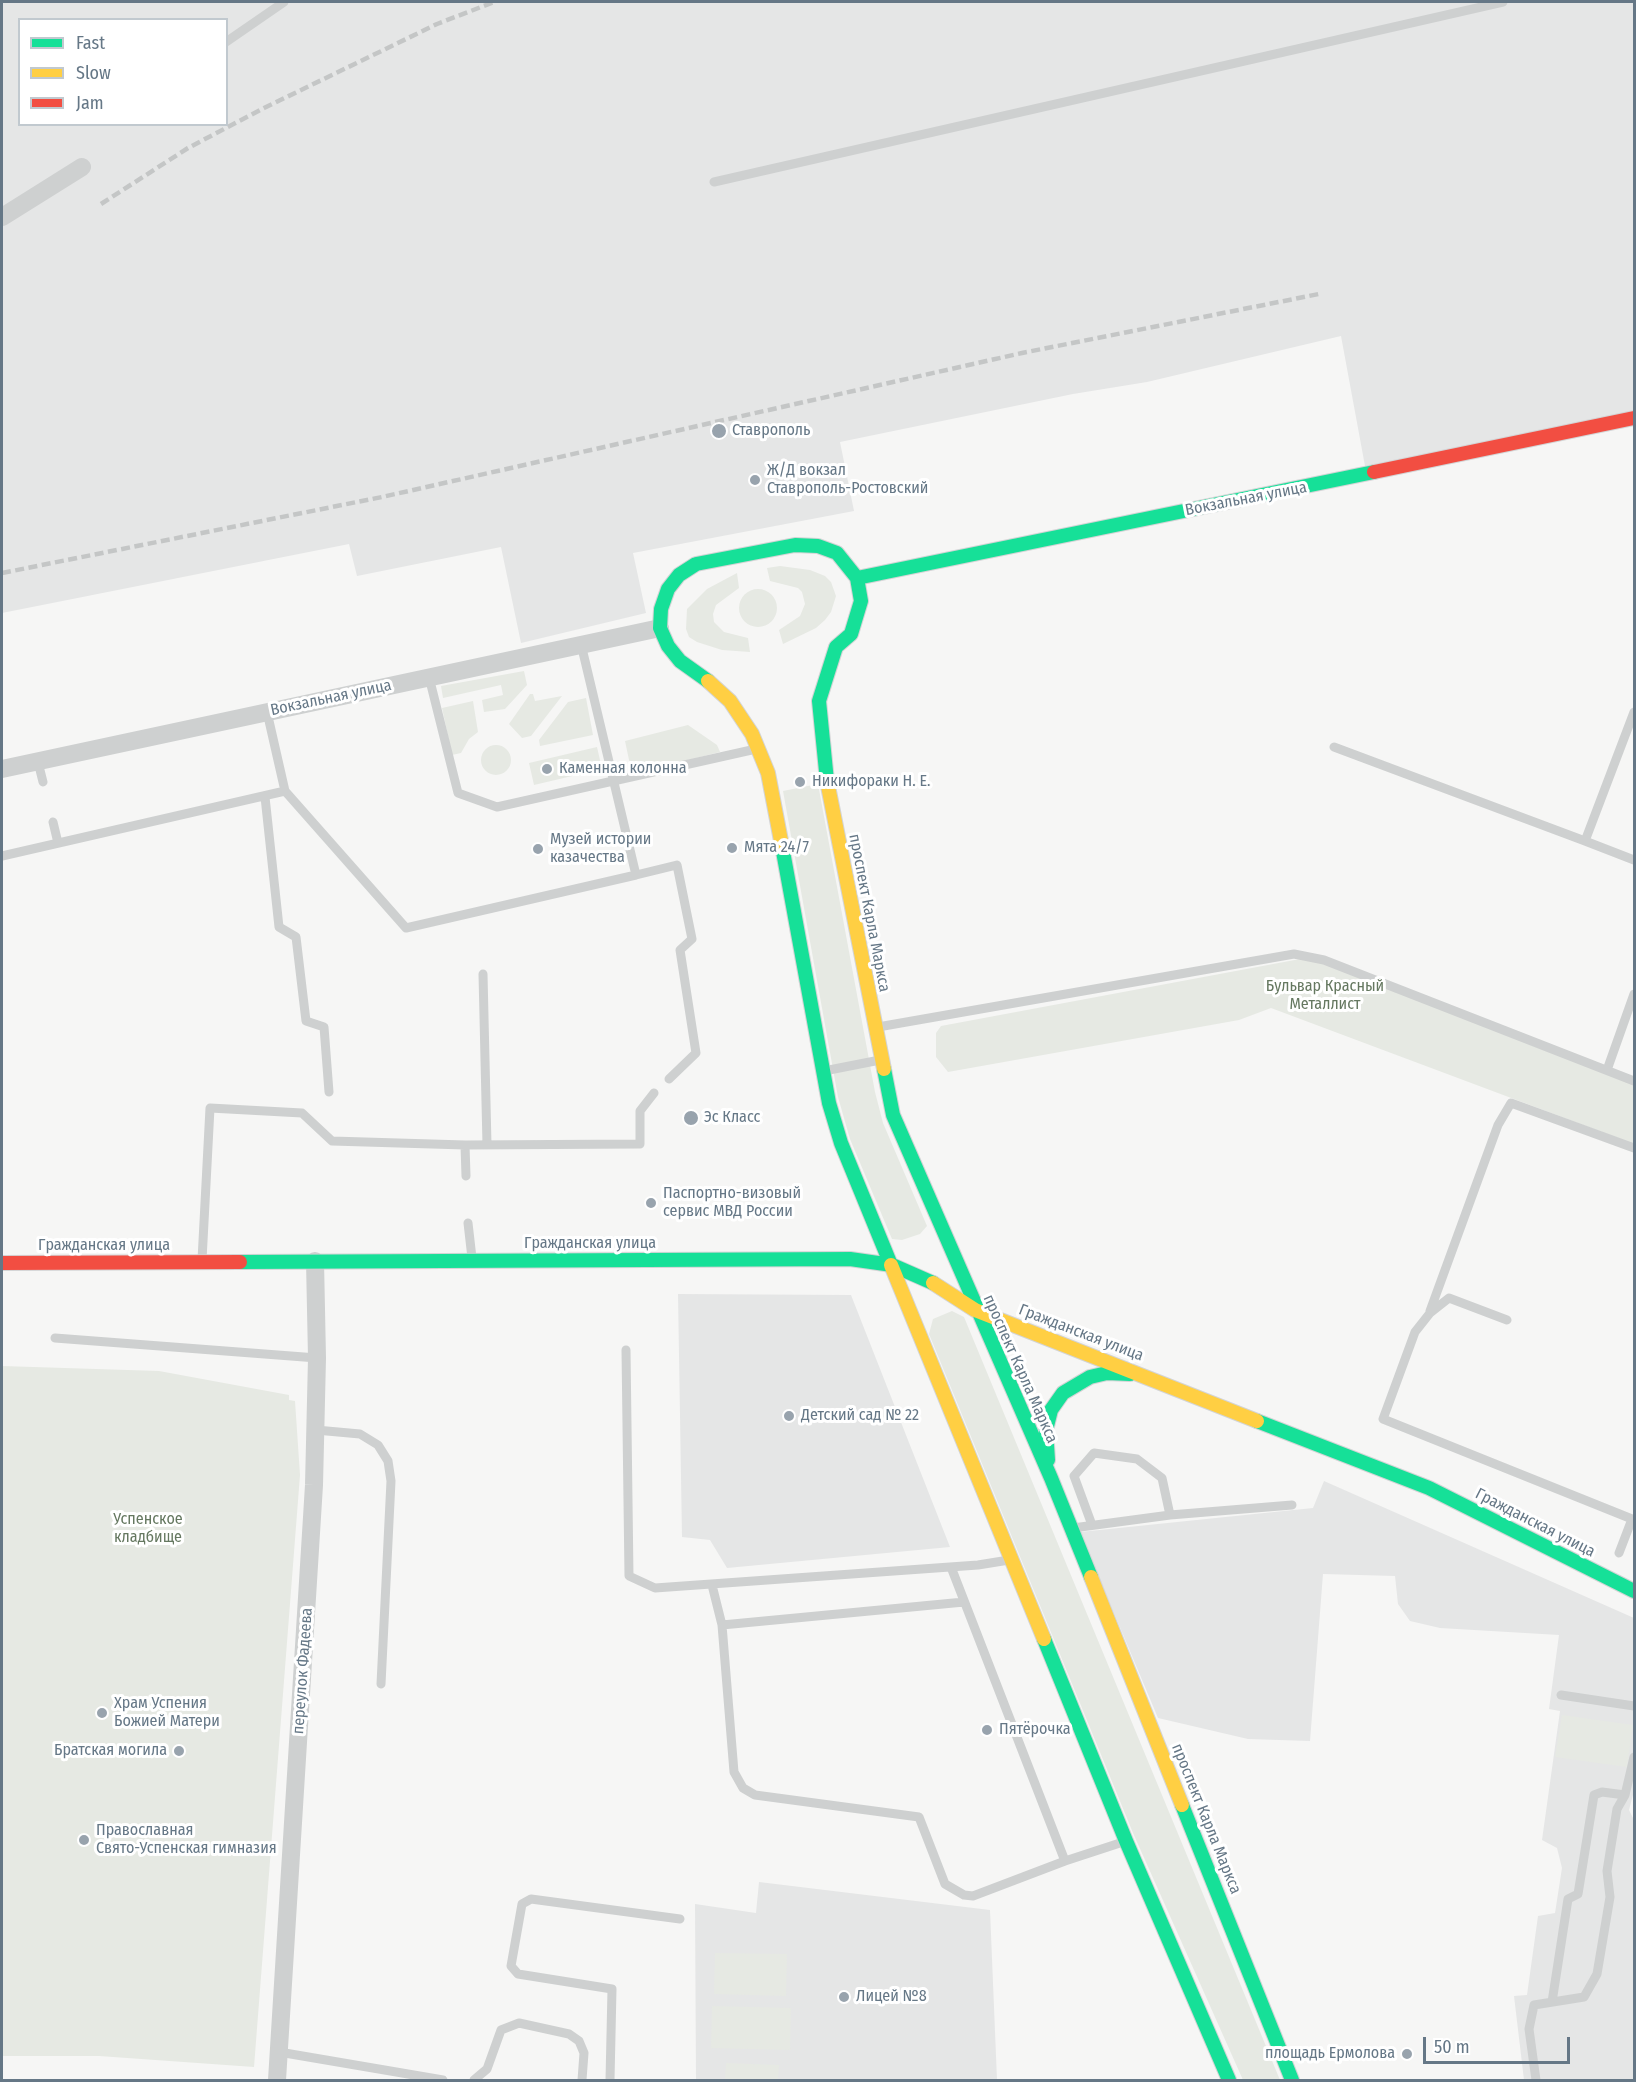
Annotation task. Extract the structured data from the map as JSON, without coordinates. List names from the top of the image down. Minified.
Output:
{"streets":{"main road":["Вокзальная улица","проспект Карла Маркса","Гражданская улица"],"street":["переулок Фадеева"]},"crossings":[["Вокзальная улица","проспект Карла Маркса"],["проспект Карла Маркса","Гражданская улица"],["Гражданская улица","переулок Фадеева"]],"parks":["Бульвар Красный Металлист","Успенское кладбище"],"places":["Ставрополь","Ж/Д вокзал Ставрополь-Ростовский","Каменная колонна","Никифораки Н. Е.","Мята 24/7","Музей истории казачества","Эс Класс","Паспортно-визовый сервис МВД России","Детский сад № 22","Храм Успения Божией Матери","Пятёрочка","Братская могила","Православная Свято-Успенская гимназия","Лицей №8","площадь Ермолова"],"legend":["Fast","Slow","Jam"],"scale_bar":"50 m"}
